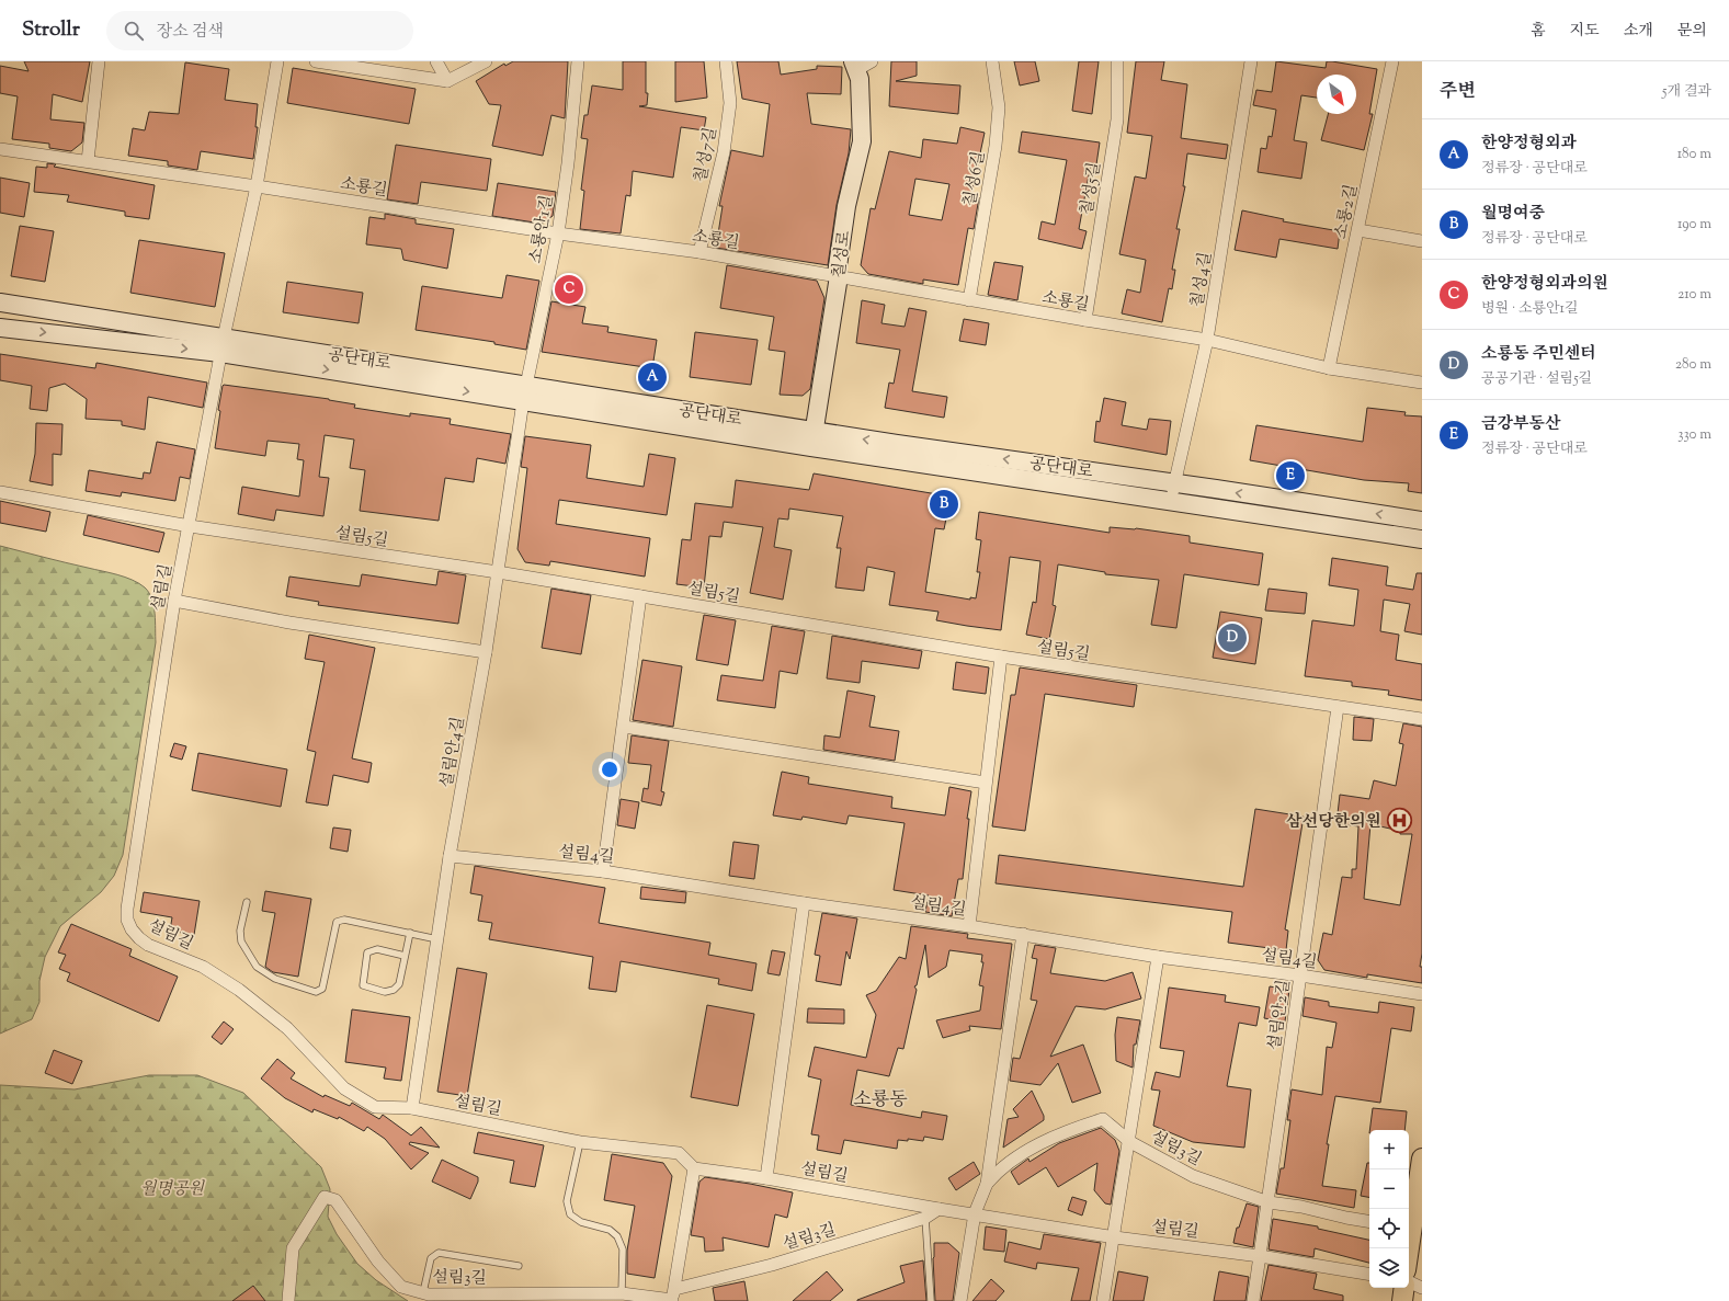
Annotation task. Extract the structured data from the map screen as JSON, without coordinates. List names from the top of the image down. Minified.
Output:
{"streets":{"street":["칠성7길","칠성6길","소룡길","칠성5길","소룡2길","소룡안1길","칠성로","칠성4길","공단대로","설림5길","설림길","설림안4길","설림4길","설림안2길","설림3길"]},"crossings":[["칠성7길","소룡길"],["칠성6길","소룡길"],["소룡길","칠성5길"],["소룡길","소룡2길"],["소룡길","소룡안1길"],["소룡길","칠성로"],["소룡길","칠성4길"],["소룡길","설림길"],["소룡안1길","공단대로"],["소룡안1길","설림안4길"],["칠성로","공단대로"],["칠성4길","공단대로"],["공단대로","설림길"],["공단대로","설림안4길"],["설림5길","설림길"],["설림5길","설림안4길"],["설림5길","설림안2길"],["설림길","설림안4길"],["설림길","설림안2길"],["설림길","설림3길"],["설림안4길","설림4길"],["설림4길","설림안2길"],["설림안2길","설림3길"]],"districts":["소룡동"],"parks":["월명공원"],"places":{"hospital":["삼선당한의원"]},"north":"bottom right","page":{"header":"Strollr","search":"장소 검색","nav":["홈","지도","소개","문의"],"heading":["주변","5개 결과"],"list":[{"mark":"A","name":"한양정형외과","note":"정류장 · 공단대로","value":"180 m"},{"mark":"B","name":"월명여중","note":"정류장 · 공단대로","value":"190 m"},{"mark":"C","name":"한양정형외과의원","note":"병원 · 소룡안1길","value":"210 m"},{"mark":"D","name":"소룡동 주민센터","note":"공공기관 · 설림5길","value":"280 m"},{"mark":"E","name":"금강부동산","note":"정류장 · 공단대로","value":"330 m"}],"pins":["C","A","E","B","D"],"map_buttons":["+","−"]}}
